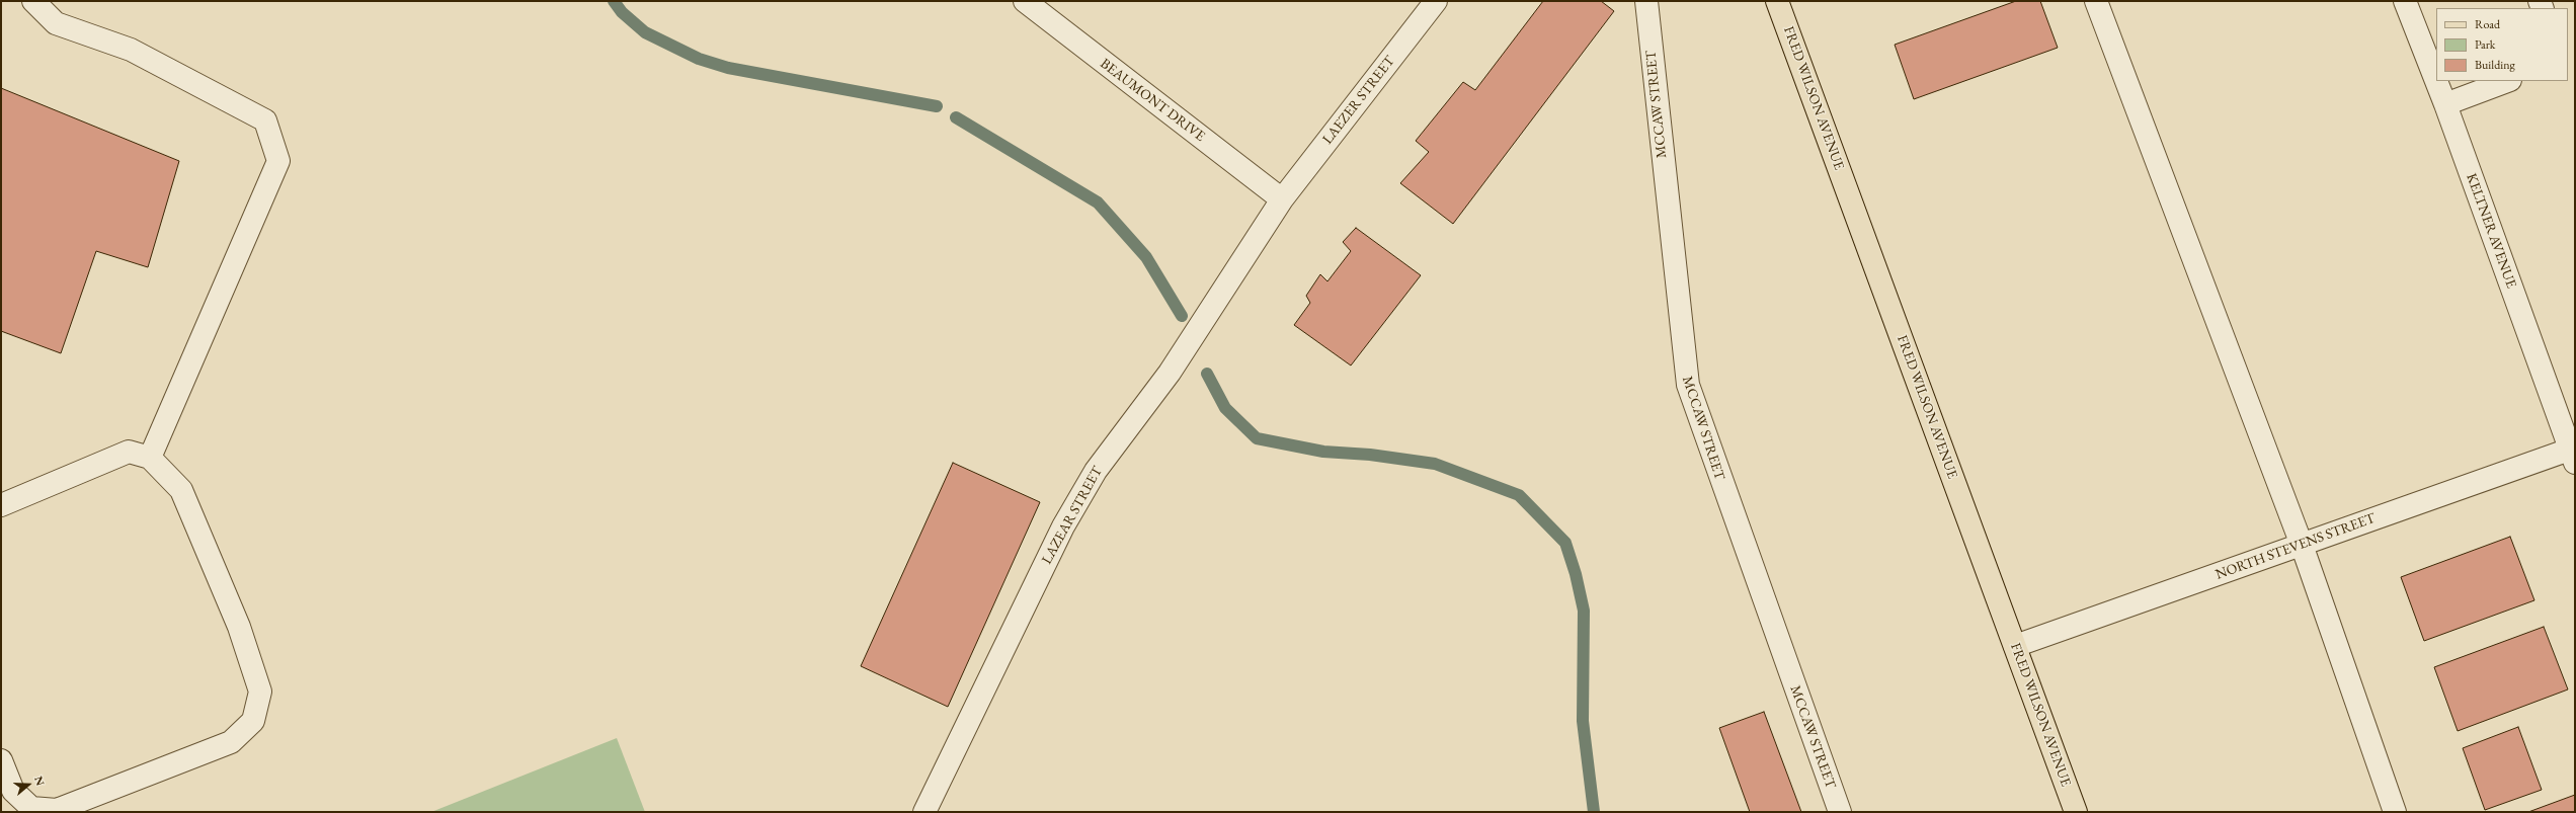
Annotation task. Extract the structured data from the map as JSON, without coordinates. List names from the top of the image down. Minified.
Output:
{"streets":{"main road":["FRED WILSON AVENUE"],"street":["BEAUMONT DRIVE","LAEZER STREET","MCCAW STREET","KELTNER AVENUE","LAZEAR STREET","NORTH STEVENS STREET"]},"crossings":[["FRED WILSON AVENUE","NORTH STEVENS STREET"],["BEAUMONT DRIVE","LAEZER STREET"],["BEAUMONT DRIVE","LAZEAR STREET"],["LAEZER STREET","LAZEAR STREET"],["KELTNER AVENUE","NORTH STEVENS STREET"]],"legend":["Road","Park","Building"],"north":"right"}
